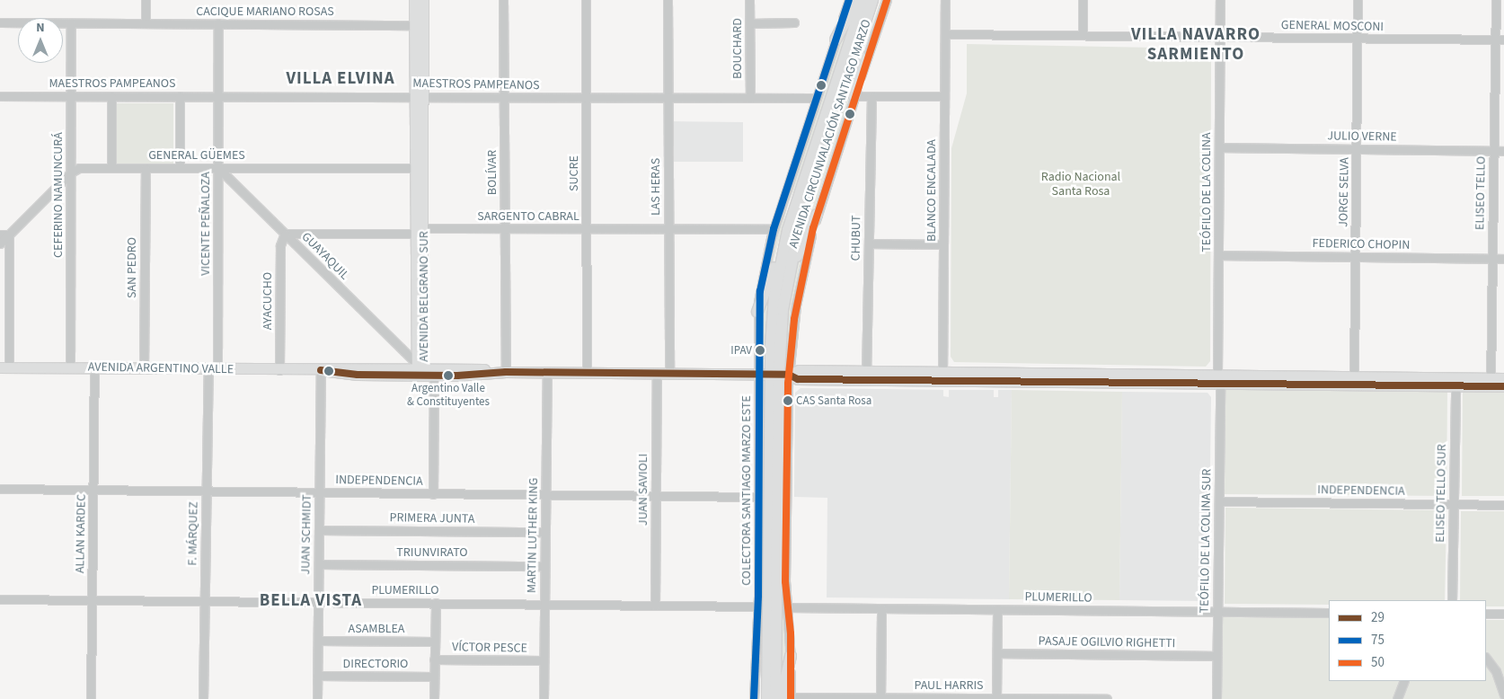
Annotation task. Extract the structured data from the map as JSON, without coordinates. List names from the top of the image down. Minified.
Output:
{"streets":{"highway":["AVENIDA CIRCUNVALACIÓN SANTIAGO MARZO"],"main road":["AVENIDA BELGRANO SUR","AVENIDA ARGENTINO VALLE"],"street":["CACIQUE MARIANO ROSAS","GENERAL MOSCONI","BOUCHARD","MAESTROS PAMPEANOS","JULIO VERNE","GENERAL GÜEMES","BOLÍVAR","SUCRE","LAS HERAS","BLANCO ENCALADA","TEÓFILO DE LA COLINA","JORGE SELVA","ELISEO TELLO","CEFERINO NAMUNCURÁ","SARGENTO CABRAL","VICENTE PEÑALOZA","CHUBUT","FEDERICO CHOPIN","GUAYAQUIL","SAN PEDRO","AYACUCHO","INDEPENDENCIA","JUAN SAVIOLI","COLECTORA SANTIAGO MARZO ESTE","ELISEO TELLO SUR","PRIMERA JUNTA","ALLAN KARDEC","F. MÁRQUEZ","JUAN SCHMIDT","MARTIN LUTHER KING","TEÓFILO DE LA COLINA SUR","TRIUNVIRATO","PLUMERILLO","ASAMBLEA","PASAJE OGILVIO RIGHETTI","VÍCTOR PESCE","DIRECTORIO","PAUL HARRIS"]},"crossings":[["CACIQUE MARIANO ROSAS","CEFERINO NAMUNCURÁ"],["CACIQUE MARIANO ROSAS","VICENTE PEÑALOZA"],["CACIQUE MARIANO ROSAS","AVENIDA BELGRANO SUR"],["GENERAL MOSCONI","BLANCO ENCALADA"],["GENERAL MOSCONI","TEÓFILO DE LA COLINA"],["GENERAL MOSCONI","JORGE SELVA"],["GENERAL MOSCONI","ELISEO TELLO"],["BOUCHARD","MAESTROS PAMPEANOS"],["MAESTROS PAMPEANOS","BOLÍVAR"],["MAESTROS PAMPEANOS","SUCRE"],["MAESTROS PAMPEANOS","LAS HERAS"],["MAESTROS PAMPEANOS","CEFERINO NAMUNCURÁ"],["MAESTROS PAMPEANOS","VICENTE PEÑALOZA"],["MAESTROS PAMPEANOS","AVENIDA BELGRANO SUR"],["MAESTROS PAMPEANOS","COLECTORA SANTIAGO MARZO ESTE"],["AVENIDA CIRCUNVALACIÓN SANTIAGO MARZO","AVENIDA ARGENTINO VALLE"],["AVENIDA CIRCUNVALACIÓN SANTIAGO MARZO","COLECTORA SANTIAGO MARZO ESTE"],["AVENIDA CIRCUNVALACIÓN SANTIAGO MARZO","PLUMERILLO"],["JULIO VERNE","TEÓFILO DE LA COLINA"],["JULIO VERNE","JORGE SELVA"],["JULIO VERNE","ELISEO TELLO"],["GENERAL GÜEMES","CEFERINO NAMUNCURÁ"],["GENERAL GÜEMES","VICENTE PEÑALOZA"],["GENERAL GÜEMES","GUAYAQUIL"],["GENERAL GÜEMES","SAN PEDRO"],["GENERAL GÜEMES","AVENIDA BELGRANO SUR"],["BOLÍVAR","SARGENTO CABRAL"],["BOLÍVAR","AVENIDA ARGENTINO VALLE"],["SUCRE","SARGENTO CABRAL"],["SUCRE","AVENIDA ARGENTINO VALLE"],["LAS HERAS","SARGENTO CABRAL"],["LAS HERAS","AVENIDA ARGENTINO VALLE"],["BLANCO ENCALADA","AVENIDA ARGENTINO VALLE"],["TEÓFILO DE LA COLINA","FEDERICO CHOPIN"],["TEÓFILO DE LA COLINA","AVENIDA ARGENTINO VALLE"],["TEÓFILO DE LA COLINA","TEÓFILO DE LA COLINA SUR"],["JORGE SELVA","FEDERICO CHOPIN"],["JORGE SELVA","AVENIDA ARGENTINO VALLE"],["ELISEO TELLO","FEDERICO CHOPIN"],["CEFERINO NAMUNCURÁ","AVENIDA ARGENTINO VALLE"],["SARGENTO CABRAL","GUAYAQUIL"],["SARGENTO CABRAL","AVENIDA BELGRANO SUR"],["SARGENTO CABRAL","AYACUCHO"],["SARGENTO CABRAL","COLECTORA SANTIAGO MARZO ESTE"],["VICENTE PEÑALOZA","GUAYAQUIL"],["VICENTE PEÑALOZA","AVENIDA ARGENTINO VALLE"],["VICENTE PEÑALOZA","F. MÁRQUEZ"],["CHUBUT","AVENIDA ARGENTINO VALLE"],["GUAYAQUIL","AVENIDA BELGRANO SUR"],["GUAYAQUIL","AYACUCHO"],["GUAYAQUIL","AVENIDA ARGENTINO VALLE"],["SAN PEDRO","AVENIDA ARGENTINO VALLE"],["AVENIDA BELGRANO SUR","AVENIDA ARGENTINO VALLE"],["AYACUCHO","AVENIDA ARGENTINO VALLE"],["AVENIDA ARGENTINO VALLE","JUAN SAVIOLI"],["AVENIDA ARGENTINO VALLE","COLECTORA SANTIAGO MARZO ESTE"],["AVENIDA ARGENTINO VALLE","ALLAN KARDEC"],["AVENIDA ARGENTINO VALLE","F. MÁRQUEZ"],["AVENIDA ARGENTINO VALLE","JUAN SCHMIDT"],["AVENIDA ARGENTINO VALLE","MARTIN LUTHER KING"],["AVENIDA ARGENTINO VALLE","TEÓFILO DE LA COLINA SUR"],["INDEPENDENCIA","JUAN SAVIOLI"],["INDEPENDENCIA","COLECTORA SANTIAGO MARZO ESTE"],["INDEPENDENCIA","ELISEO TELLO SUR"],["INDEPENDENCIA","ALLAN KARDEC"],["INDEPENDENCIA","F. MÁRQUEZ"],["INDEPENDENCIA","JUAN SCHMIDT"],["INDEPENDENCIA","MARTIN LUTHER KING"],["INDEPENDENCIA","TEÓFILO DE LA COLINA SUR"],["JUAN SAVIOLI","PLUMERILLO"],["COLECTORA SANTIAGO MARZO ESTE","PLUMERILLO"],["PRIMERA JUNTA","JUAN SCHMIDT"],["PRIMERA JUNTA","MARTIN LUTHER KING"],["ALLAN KARDEC","PLUMERILLO"],["F. MÁRQUEZ","PLUMERILLO"],["JUAN SCHMIDT","TRIUNVIRATO"],["JUAN SCHMIDT","PLUMERILLO"],["JUAN SCHMIDT","ASAMBLEA"],["JUAN SCHMIDT","DIRECTORIO"],["MARTIN LUTHER KING","TRIUNVIRATO"],["MARTIN LUTHER KING","PLUMERILLO"],["MARTIN LUTHER KING","VÍCTOR PESCE"],["TEÓFILO DE LA COLINA SUR","PLUMERILLO"],["TEÓFILO DE LA COLINA SUR","PASAJE OGILVIO RIGHETTI"]],"districts":["VILLA NAVARRO SARMIENTO","VILLA ELVINA","BELLA VISTA"],"parks":["Radio Nacional Santa Rosa"],"places":["IPAV","Argentino Valle & Constituyentes","CAS Santa Rosa"],"lines":["transit line 75","transit line 50","transit line 29"],"legend":["29","75","50"],"north":"top"}
